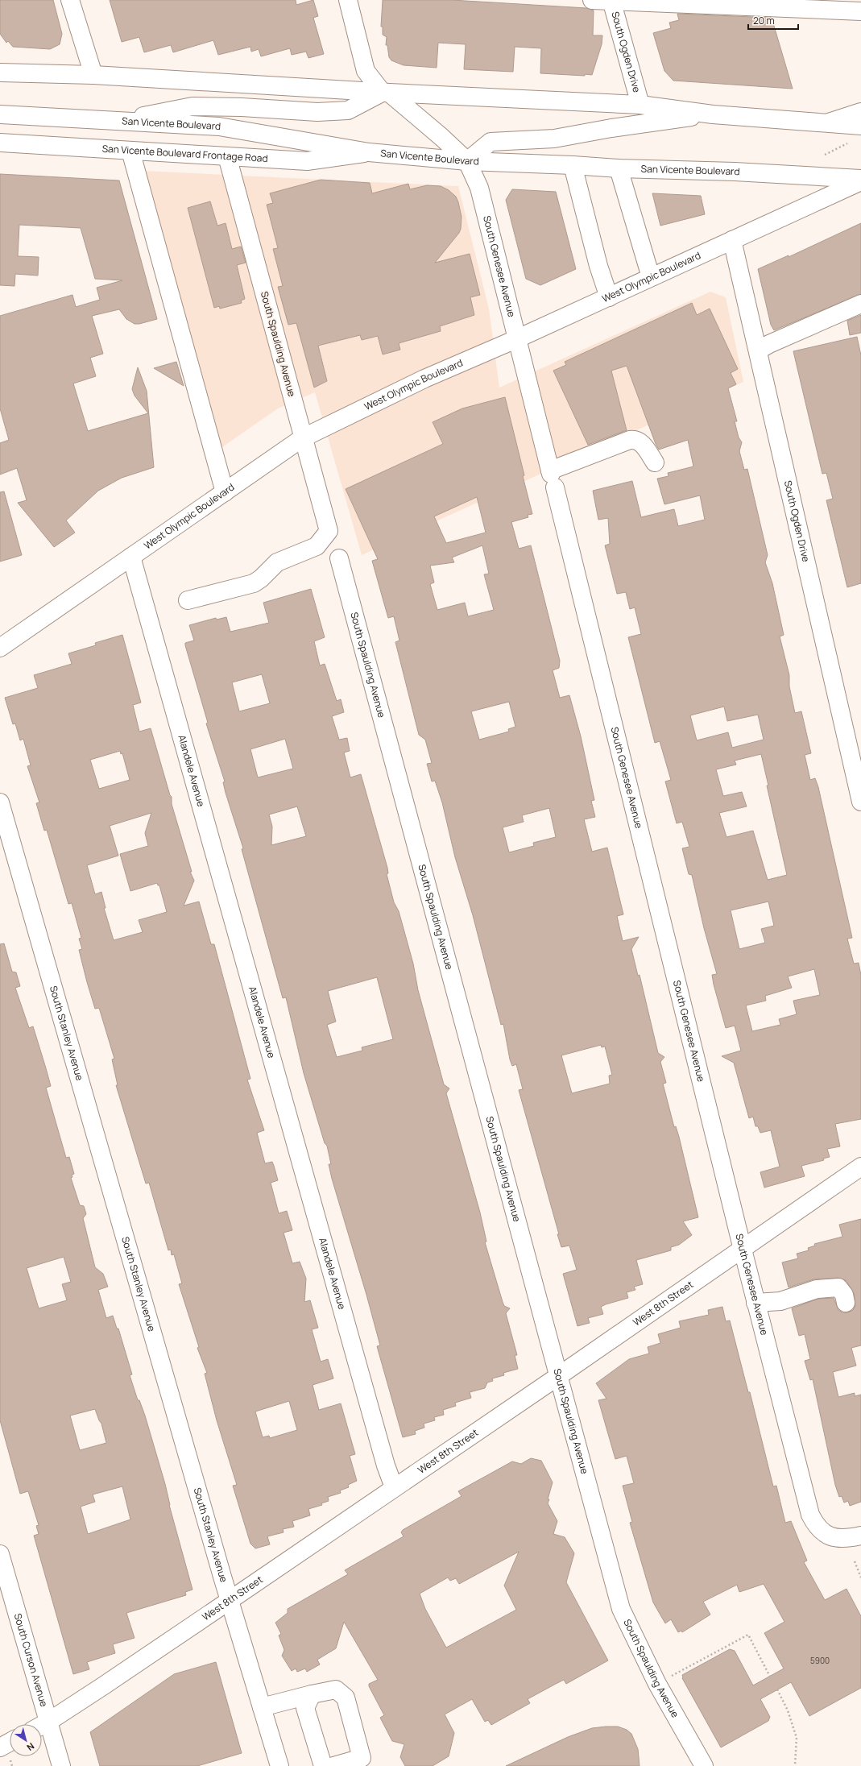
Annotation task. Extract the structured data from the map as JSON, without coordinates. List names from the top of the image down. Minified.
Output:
{"streets":{"street":["South Ogden Drive","San Vicente Boulevard","San Vicente Boulevard Frontage Road","South Genesee Avenue","West Olympic Boulevard","South Spaulding Avenue","Alandele Avenue","South Stanley Avenue","West 8th Street","South Curson Avenue"]},"crossings":[["South Ogden Drive","West Olympic Boulevard"],["San Vicente Boulevard","San Vicente Boulevard Frontage Road"],["San Vicente Boulevard","South Genesee Avenue"],["San Vicente Boulevard","West Olympic Boulevard"],["San Vicente Boulevard Frontage Road","South Spaulding Avenue"],["South Genesee Avenue","West Olympic Boulevard"],["South Genesee Avenue","West 8th Street"],["West Olympic Boulevard","South Spaulding Avenue"],["West Olympic Boulevard","Alandele Avenue"],["South Spaulding Avenue","West 8th Street"],["Alandele Avenue","West 8th Street"],["South Stanley Avenue","West 8th Street"],["West 8th Street","South Curson Avenue"]],"house_numbers":["5900"],"scale_bar":"20 m","north":"bottom right"}
